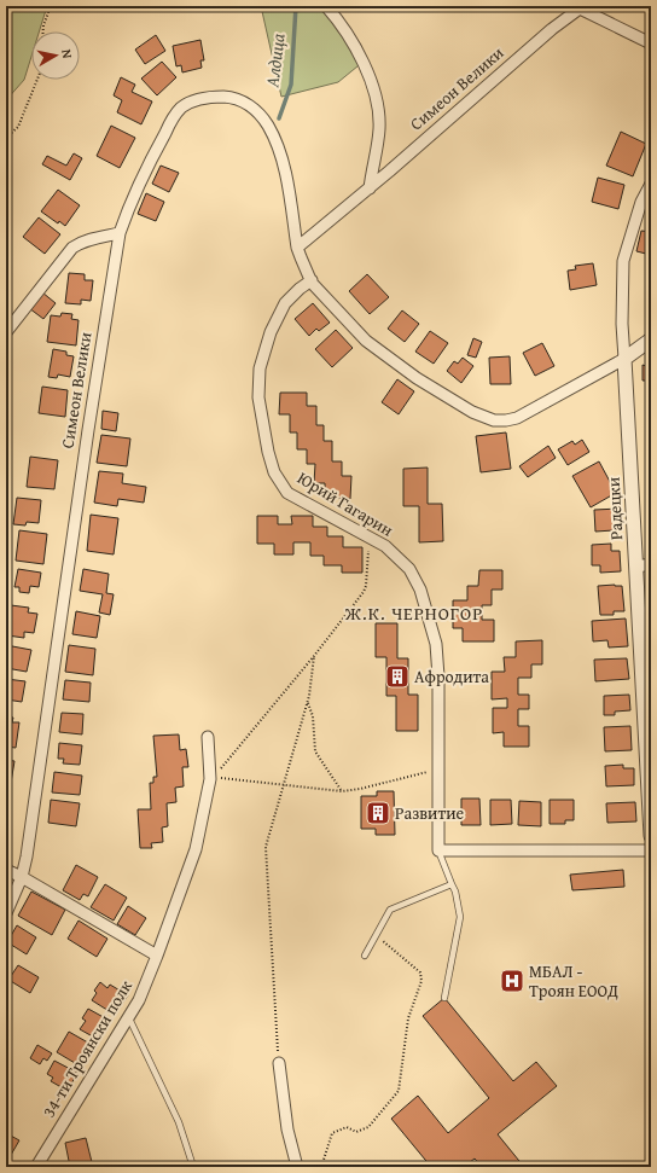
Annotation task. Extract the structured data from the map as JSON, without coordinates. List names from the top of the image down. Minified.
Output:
{"streets":{"street":["Симеон Велики","Юрий Гагарин","Радецки","34-ти Троянски полк"]},"crossings":[["Симеон Велики","Юрий Гагарин"],["Симеон Велики","Радецки"]],"districts":["Ж.К. ЧЕРНОГОР"],"water":["Алдица"],"places":{"building":["Афродита","Развитие"],"hospital":["МБАЛ - Троян ЕООД"]},"north":"right"}
